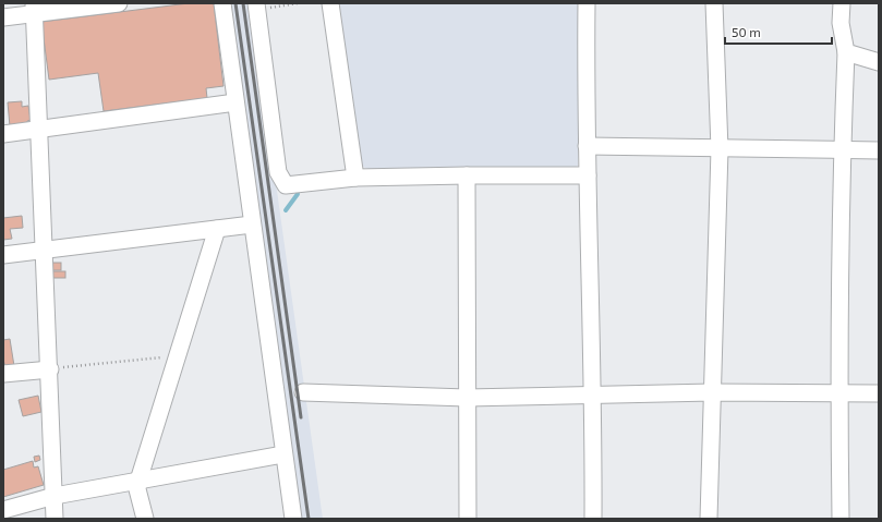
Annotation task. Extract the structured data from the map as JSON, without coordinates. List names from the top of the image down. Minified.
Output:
{"scale_bar":"50 m"}
